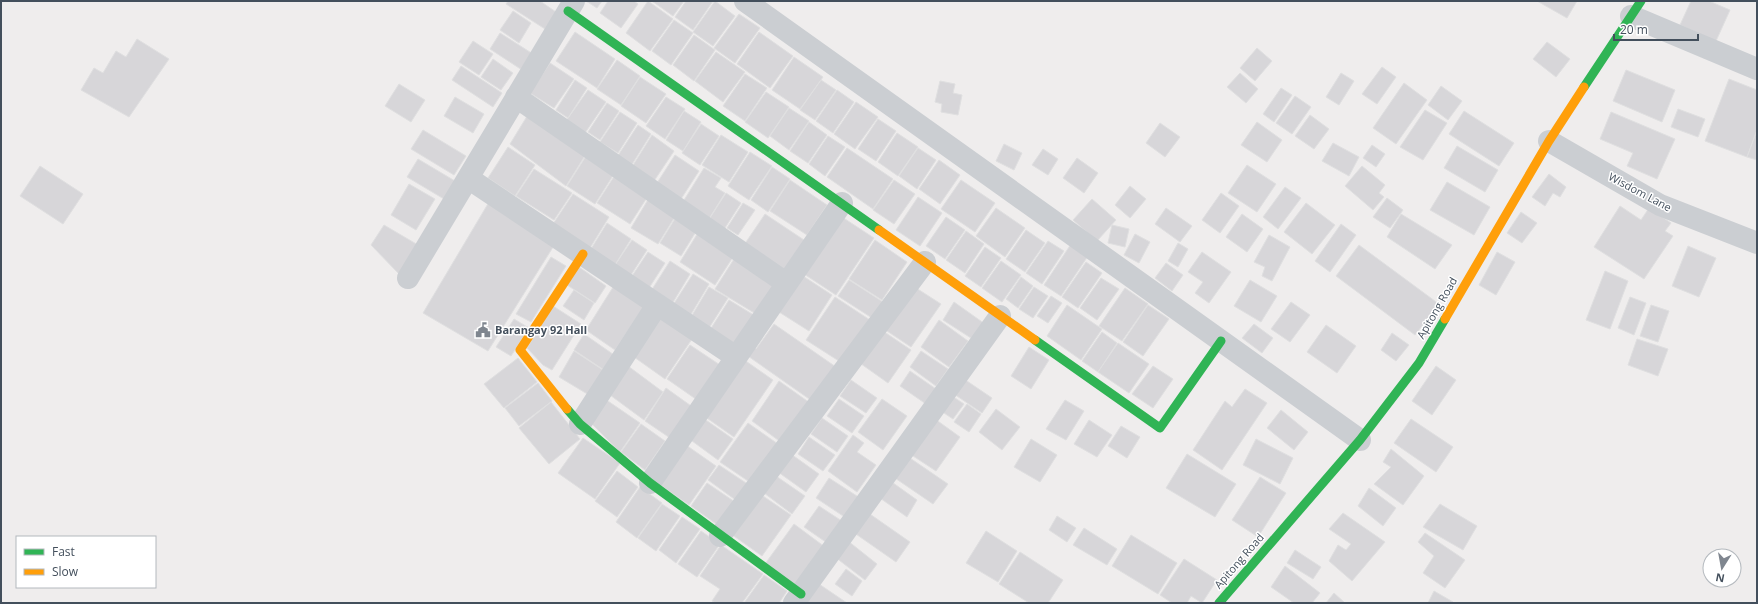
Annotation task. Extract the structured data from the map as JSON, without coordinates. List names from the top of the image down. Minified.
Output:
{"streets":{"street":["Wisdom Lane","Apitong Road"]},"crossings":[["Wisdom Lane","Apitong Road"]],"places":{"public building":["Barangay 92 Hall"]},"legend":["Fast","Slow"],"scale_bar":"20 m","north":"bottom"}
